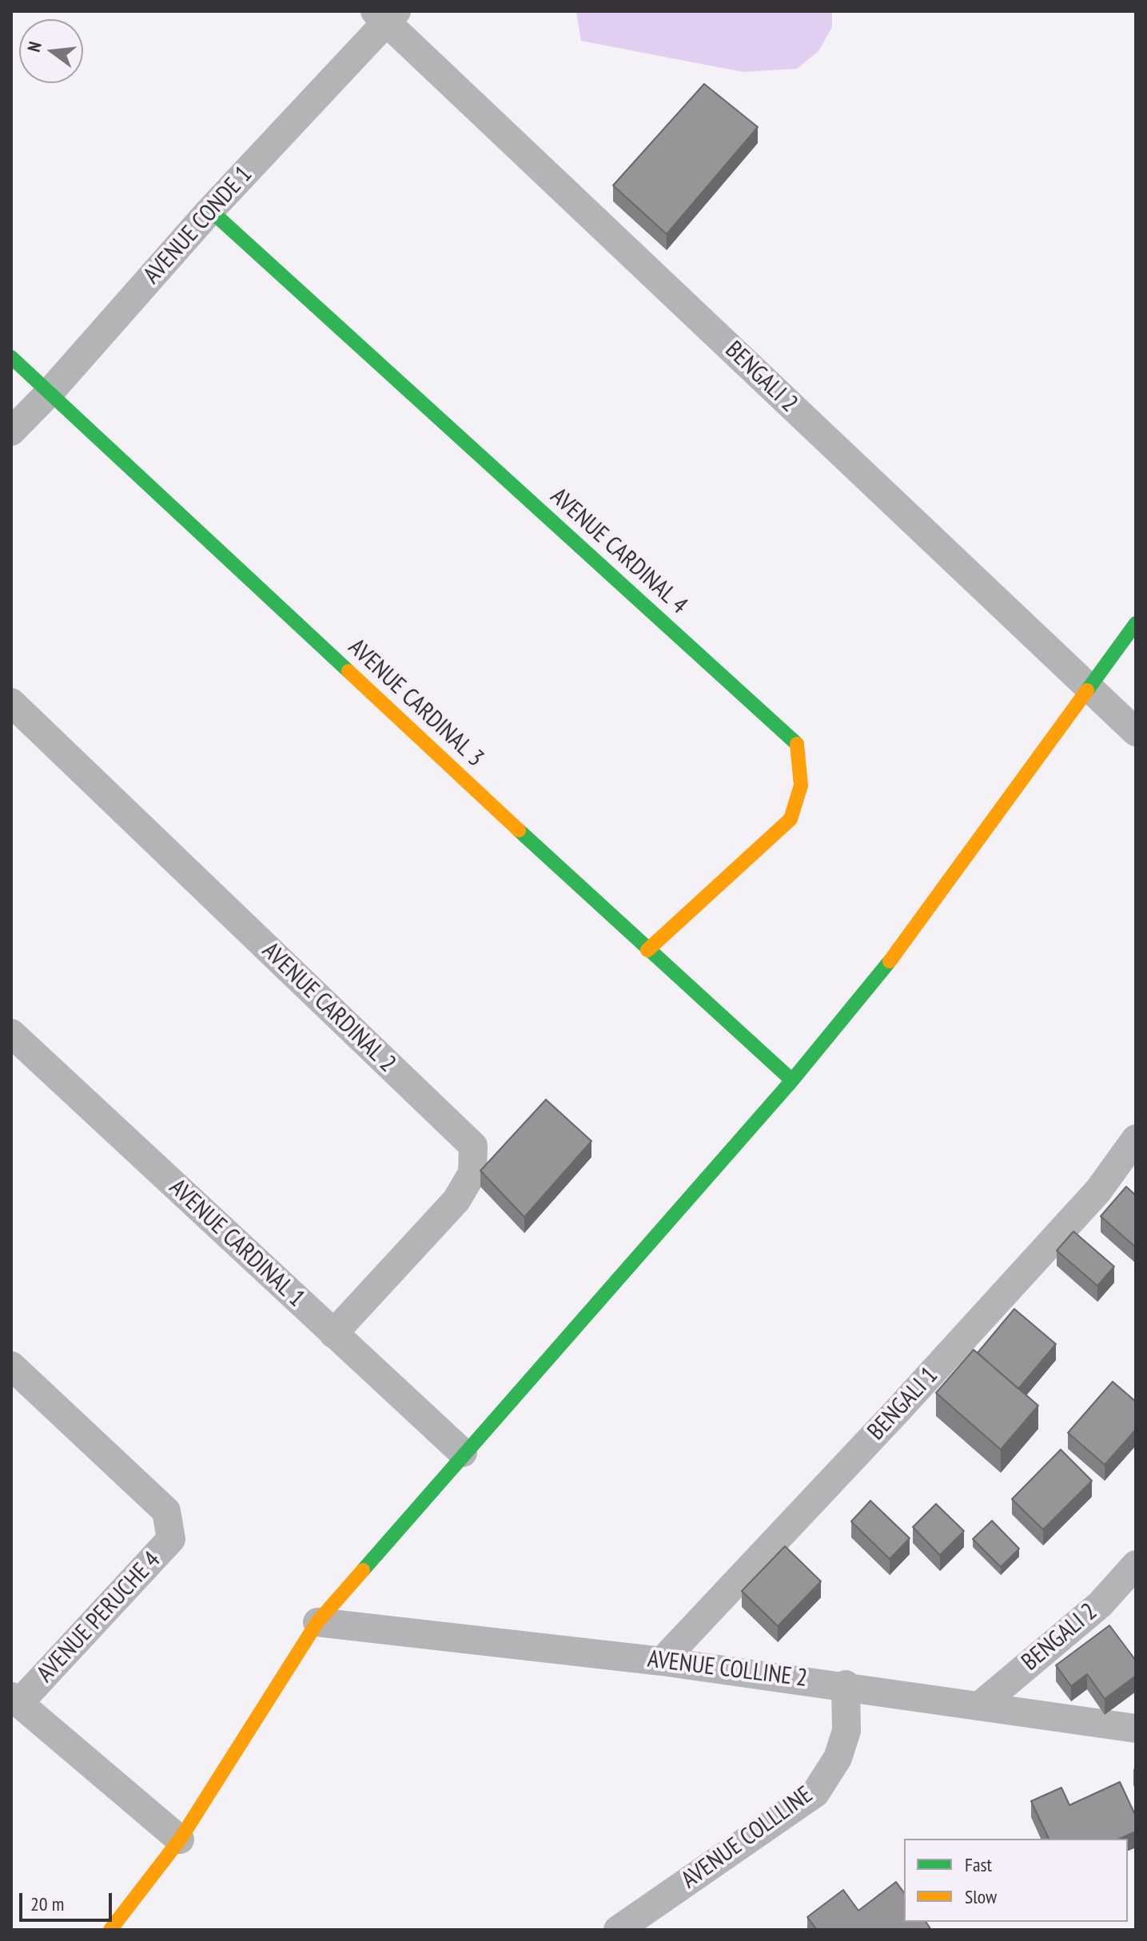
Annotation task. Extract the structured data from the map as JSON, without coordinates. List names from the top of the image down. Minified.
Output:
{"streets":{"street":["AVENUE CONDE 1","BENGALI 2","AVENUE CARDINAL 4","AVENUE CARDINAL 3","AVENUE CARDINAL 2","AVENUE CARDINAL 1","BENGALI 1","AVENUE PERUCHE 4","AVENUE COLLINE 2","AVENUE COLLLINE"]},"crossings":[["AVENUE CONDE 1","BENGALI 2"],["AVENUE CONDE 1","AVENUE CARDINAL 4"],["AVENUE CONDE 1","AVENUE CARDINAL 3"],["BENGALI 2","AVENUE COLLINE 2"],["AVENUE CARDINAL 4","AVENUE CARDINAL 3"],["AVENUE CARDINAL 2","AVENUE CARDINAL 1"],["BENGALI 1","AVENUE COLLINE 2"],["AVENUE COLLINE 2","AVENUE COLLLINE"]],"legend":["Fast","Slow"],"scale_bar":"20 m","north":"left"}
